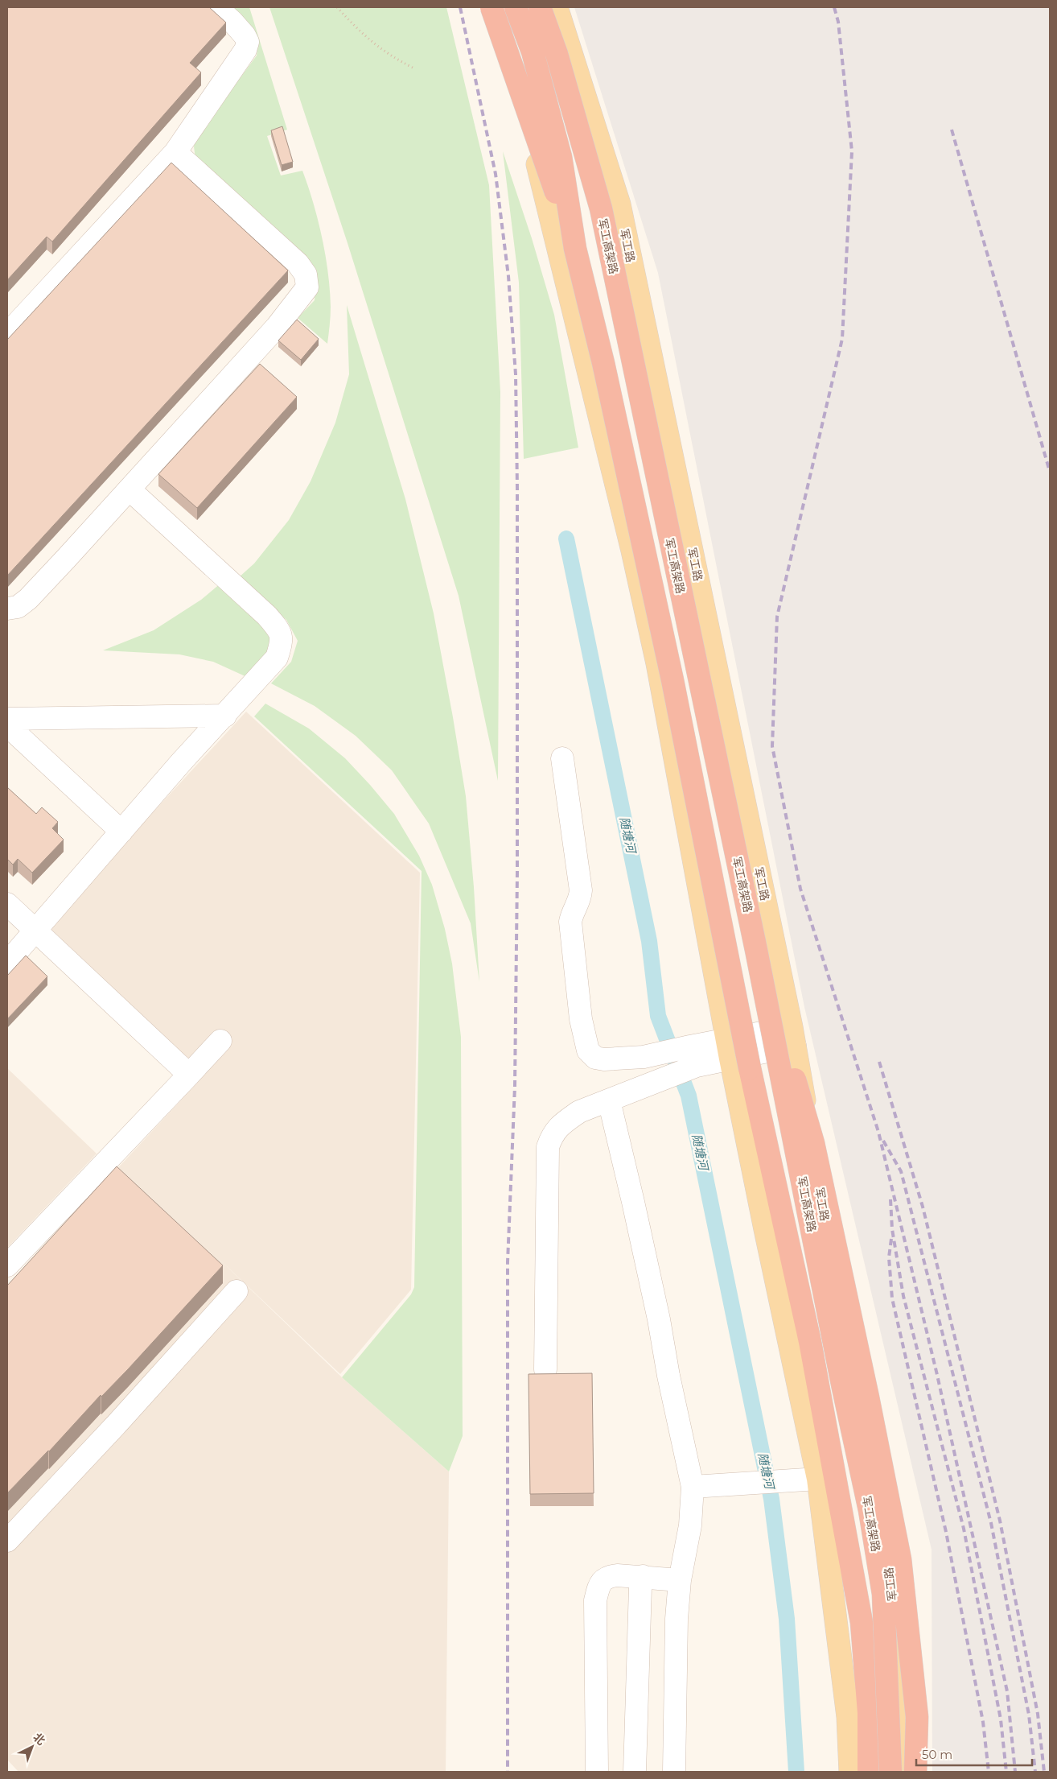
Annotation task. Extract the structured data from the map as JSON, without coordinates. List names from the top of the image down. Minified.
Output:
{"streets":{"highway":["军工高架路"],"main road":["军工路"]},"water":["随塘河"],"scale_bar":"50 m","north":"top right"}
